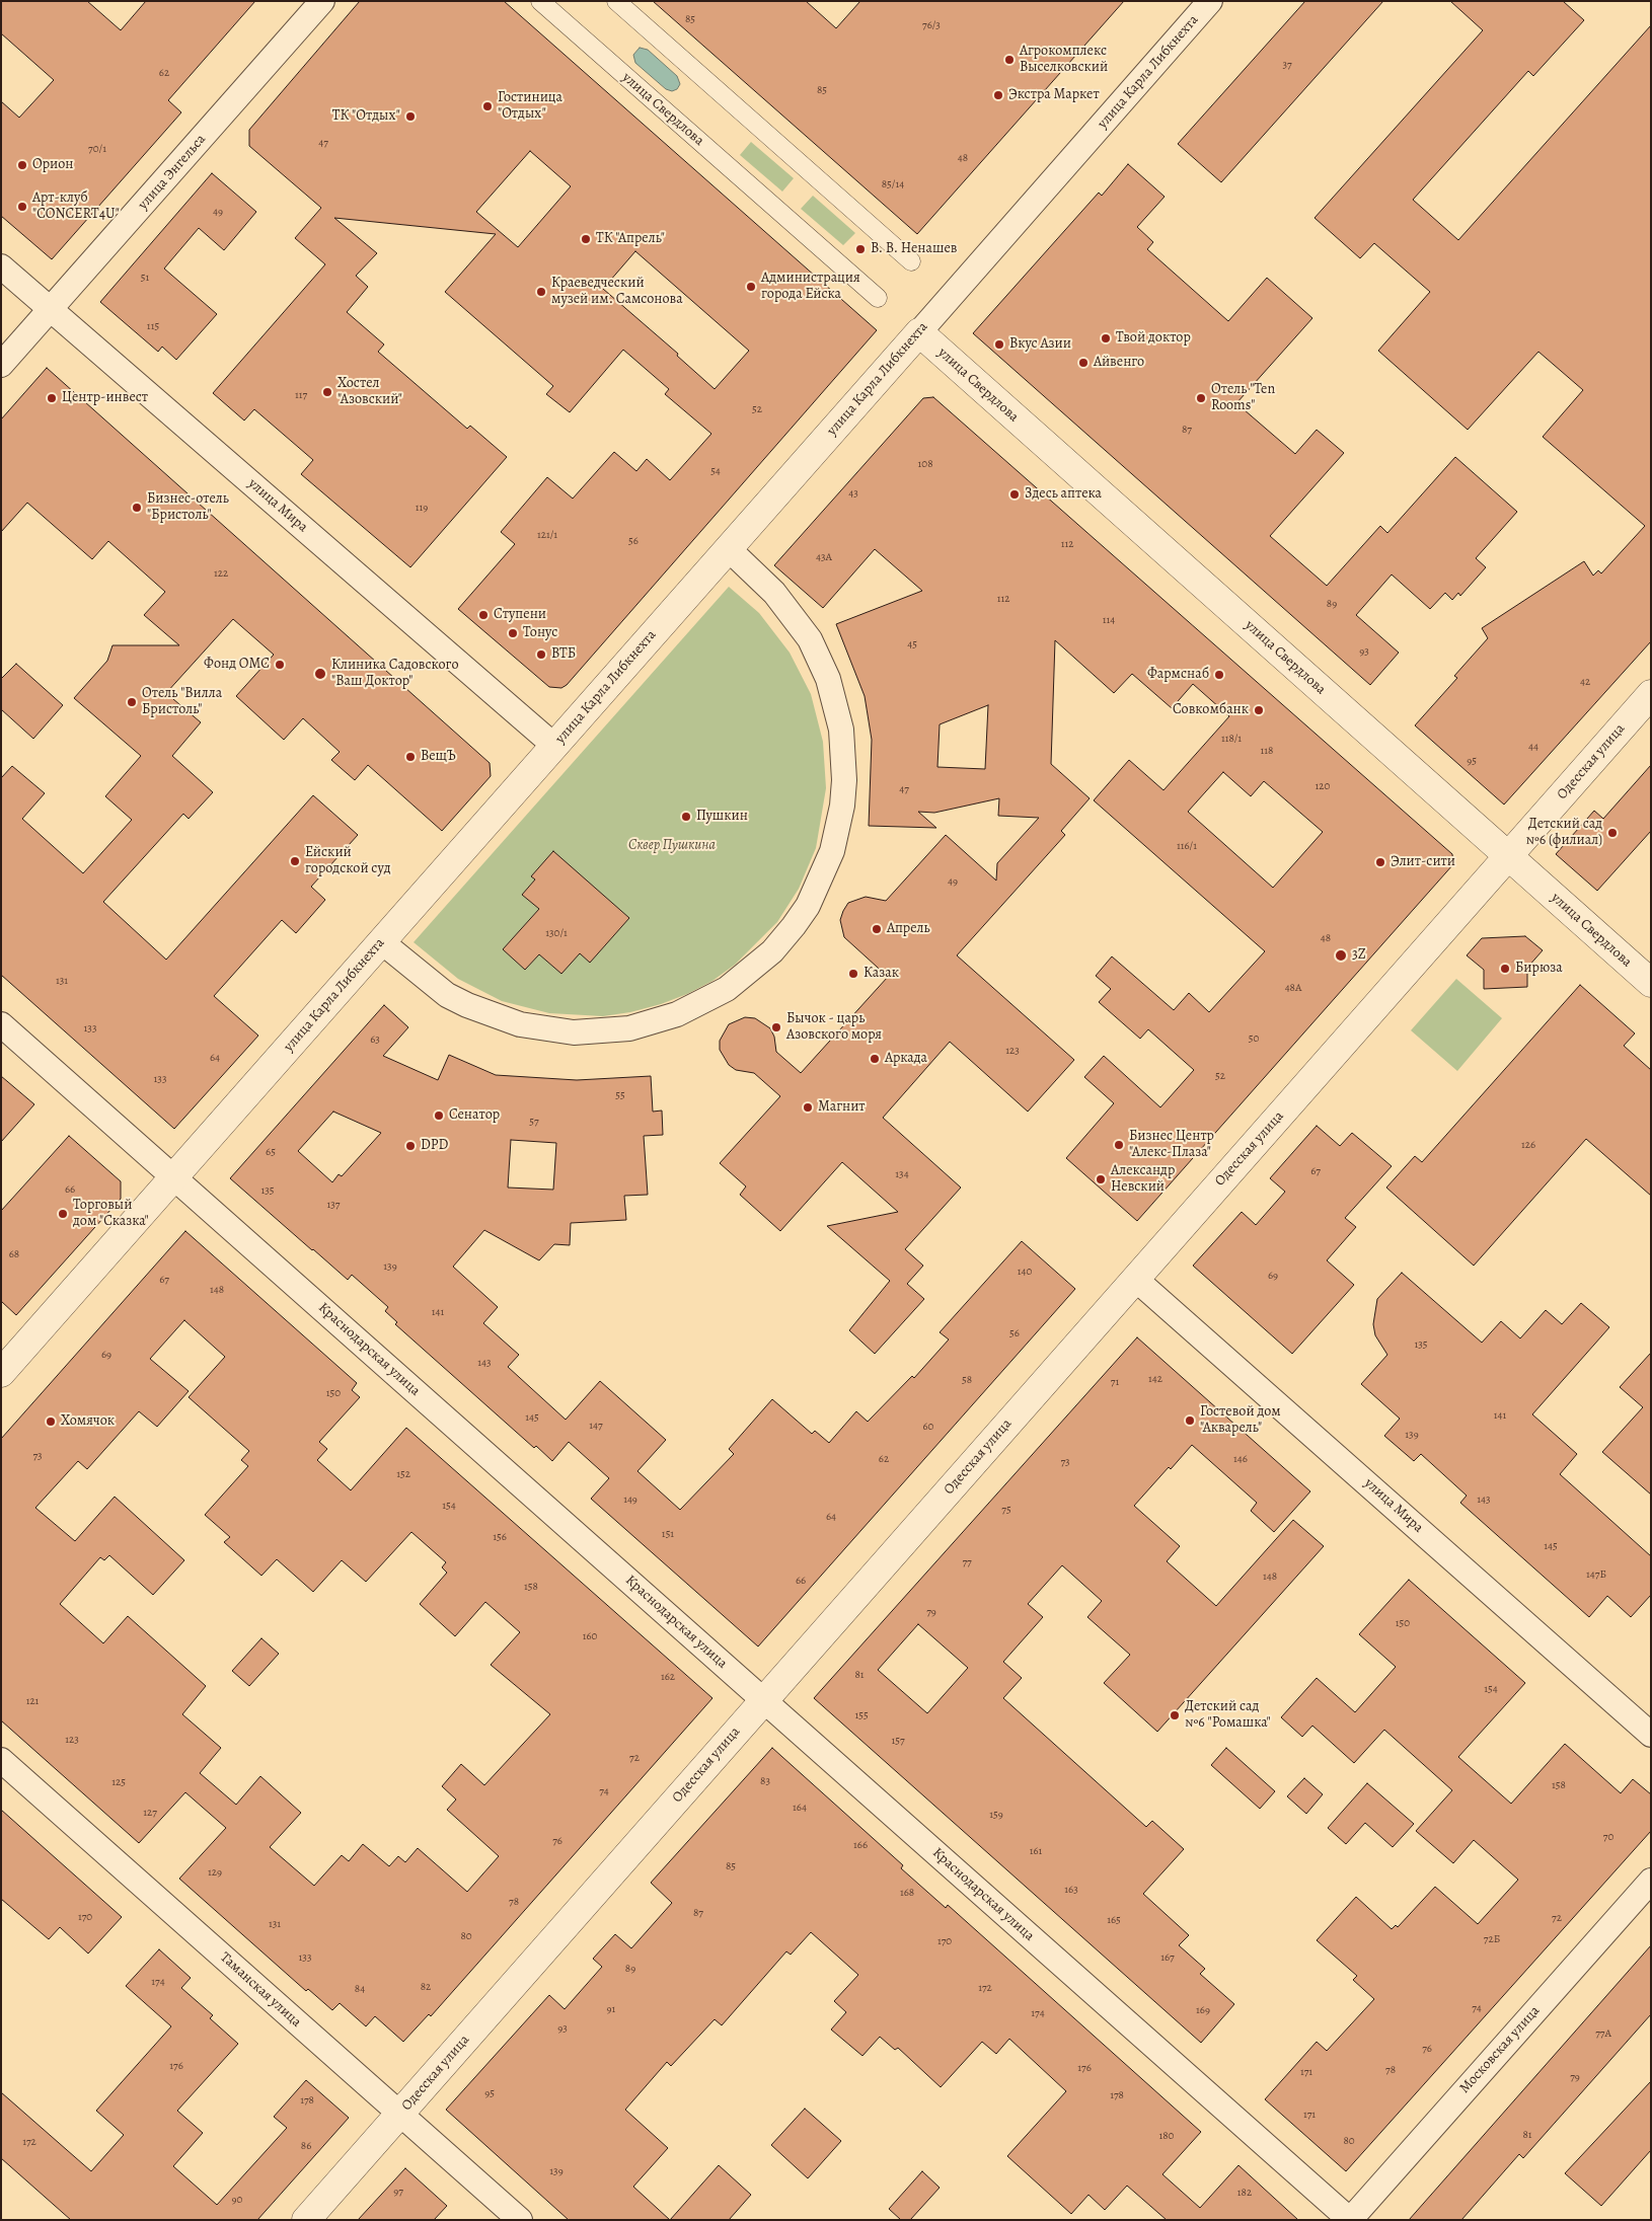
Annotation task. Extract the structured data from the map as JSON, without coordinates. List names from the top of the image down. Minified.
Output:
{"streets":{"street":["улица Карла Либкнехта","улица Свердлова","улица Энгельса","улица Мира","Одесская улица","Краснодарская улица","Таманская улица","Московская улица"]},"crossings":[["улица Карла Либкнехта","улица Свердлова"],["улица Карла Либкнехта","улица Мира"],["улица Карла Либкнехта","Краснодарская улица"],["улица Свердлова","Одесская улица"],["улица Энгельса","улица Мира"],["улица Мира","Одесская улица"],["Одесская улица","Краснодарская улица"],["Одесская улица","Таманская улица"],["Краснодарская улица","Московская улица"]],"parks":["Сквер Пушкина"],"places":["Агрокомплекс Выселковский","Экстра Маркет","Гостиница \"Отдых\"","ТК \"Отдых\"","Орион","Арт-клуб \"CONCERT4U\"","ТК \"Апрель\"","В. В. Ненашев","Администрация города Ейска","Краеведческий музей им. Самсонова","Твой доктор","Вкус Азии","Айвенго","Хостел \"Азовский\"","Центр-инвест","Отель \"Ten Rooms\"","Здесь аптека","Бизнес-отель \"Бристоль\"","Ступени","Тонус","ВТБ","Фонд ОМС","Клиника Садовского \"Ваш Доктор\"","Фармснаб","Отель \"Вилла Бристоль\"","Совкомбанк","ВещЪ","Пушкин","Детский сад №6 (филиал)","Ейский городской суд","Элит-сити","Апрель","3Z","Бирюза","Казак","Бычок - царь Азовского моря","Аркада","Магнит","Сенатор","Бизнес Центр \"Алекс-Плаза\"","DPD","Александр Невский","Торговый дом \"Сказка\"","Гостевой дом \"Акварель\"","Хомячок","Детский сад №6 \"Ромашка\""],"house_numbers":["85","76/3","37","62","85","47","70/1","48","85/14","49","51","115","117","52","87","108","54","43","119","121/1","56","112","43А","122","112","89","114","45","93","42","118/1","44","118","95","120","47","116/1","49","130/1","48","131","48А","133","50","63","123","64","52","133","55","57","126","65","67","134","66","135","137","68","139","140","69","67","148","141","56","135","69","143","142","58","71","150","141","145","147","60","139","73","62","146","73","152","149","143","154","75","64","151","156","145","77","147Б","148","66","158","79","150","160","81","162","154","121","155","123","157","72","83","125","158","74","164","127","159","70","76","166","161","85","129","163","168","78","87","170","72","165","131","80","72Б","170","133","167","89","174","82","172","84","74","91","169","174","93","77А","76","176","176","78","171","79","95","178","178","171","81","180","80","172","86","139","97","182","90"]}
